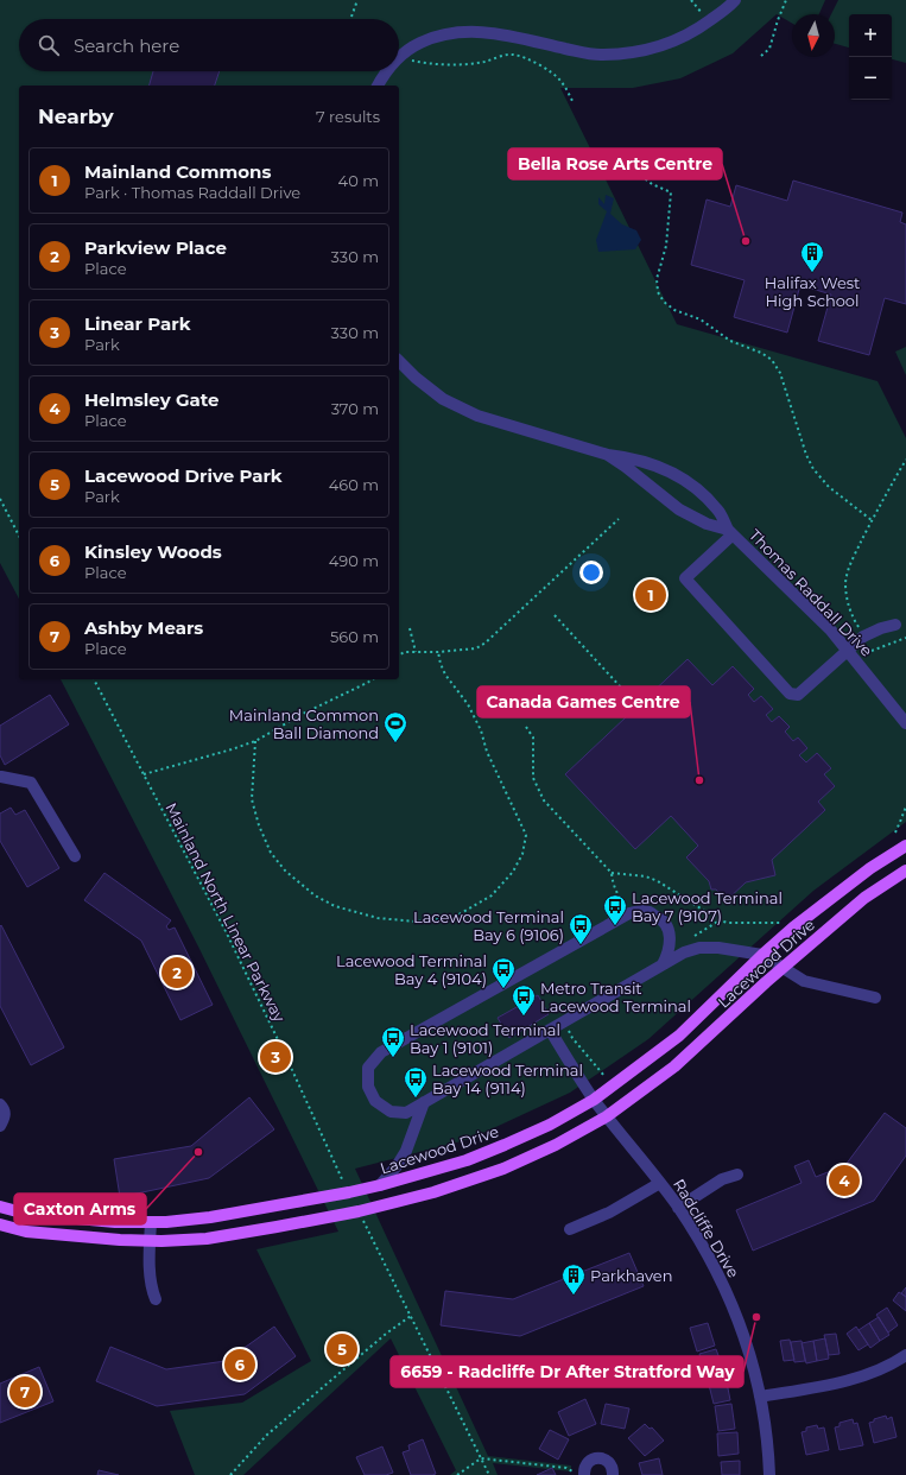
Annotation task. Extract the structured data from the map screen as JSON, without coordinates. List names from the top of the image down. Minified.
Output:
{"streets":{"main road":["Lacewood Drive"],"street":["Thomas Raddall Drive","Radcliffe Drive"],"path":["Mainland North Linear Parkway"]},"crossings":[["Lacewood Drive","Radcliffe Drive"]],"places":{"other":["Bella Rose Arts Centre","Canada Games Centre","Caxton Arms","6659 - Radcliffe Dr After Stratford Way"],"building":["Halifax West High School","Parkhaven"],"sports":["Mainland Common Ball Diamond"],"bus stop":["Lacewood Terminal Bay 7 (9107)","Lacewood Terminal Bay 6 (9106)","Lacewood Terminal Bay 4 (9104)","Metro Transit Lacewood Terminal","Lacewood Terminal Bay 1 (9101)","Lacewood Terminal Bay 14 (9114)"]},"north":"bottom","page":{"map_buttons":["+","−"],"search":"Search here","heading":["Nearby","7 results"],"list":[{"mark":"1","name":"Mainland Commons","note":"Park · Thomas Raddall Drive","value":"40 m"},{"mark":"2","name":"Parkview Place","note":"Place","value":"330 m"},{"mark":"3","name":"Linear Park","note":"Park","value":"330 m"},{"mark":"4","name":"Helmsley Gate","note":"Place","value":"370 m"},{"mark":"5","name":"Lacewood Drive Park","note":"Park","value":"460 m"},{"mark":"6","name":"Kinsley Woods","note":"Place","value":"490 m"},{"mark":"7","name":"Ashby Mears","note":"Place","value":"560 m"}],"pins":["1","2","3","4","5","6","7"]}}
